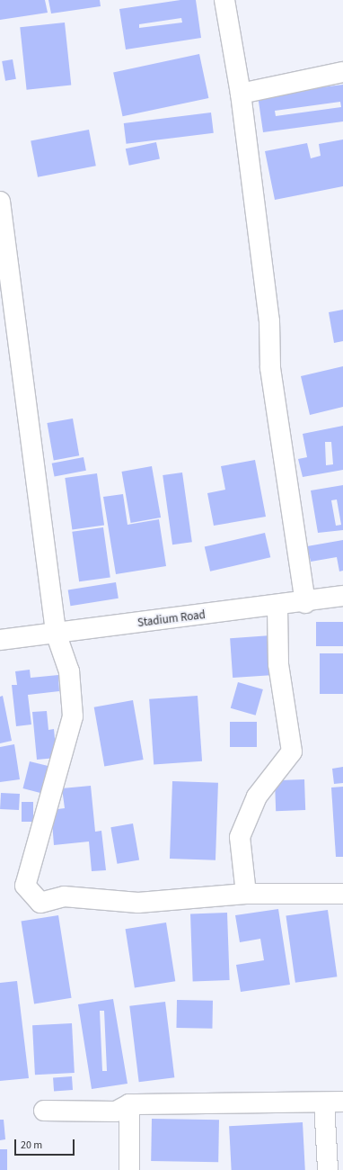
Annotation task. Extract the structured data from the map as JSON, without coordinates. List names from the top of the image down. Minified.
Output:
{"streets":{"street":["Stadium Road"]},"scale_bar":"20 m"}
